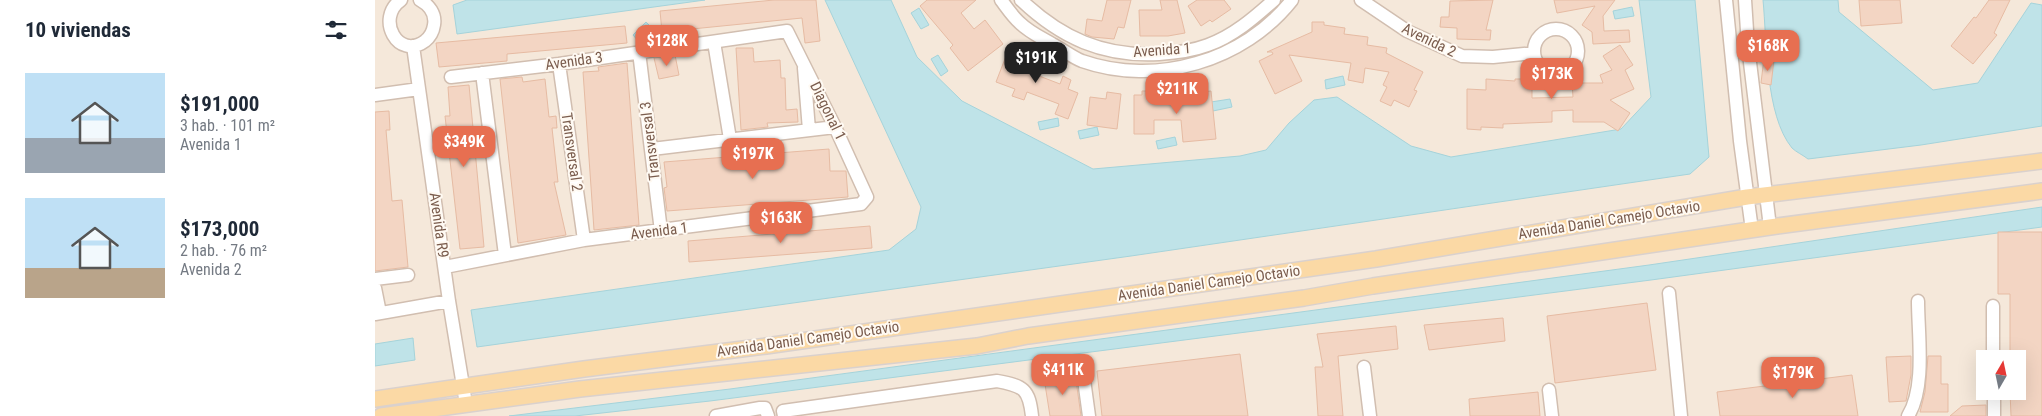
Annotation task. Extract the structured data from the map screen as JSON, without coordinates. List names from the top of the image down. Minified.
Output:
{"streets":{"main road":["Avenida Daniel Camejo Octavio"],"street":["Avenida 2","Avenida 1","Avenida 3","Diagonal 1","Transversal 3","Transversal 2","Avenida R9"]},"crossings":[["Avenida 1","Diagonal 1"],["Avenida 1","Transversal 3"],["Avenida 1","Transversal 2"],["Avenida 1","Avenida R9"],["Avenida 3","Diagonal 1"],["Avenida 3","Transversal 3"],["Avenida 3","Transversal 2"],["Avenida Daniel Camejo Octavio","Avenida R9"]],"north":"top","page":{"heading":"10 viviendas","price":["$128K","$168K","$191K","$173K","$211K","$349K","$197K","$163K","$411K","$179K"],"list":[{"name":"$191,000","note":"3 hab. · 101 m² · Avenida 1"},{"name":"$173,000","note":"2 hab. · 76 m² · Avenida 2"}]}}
